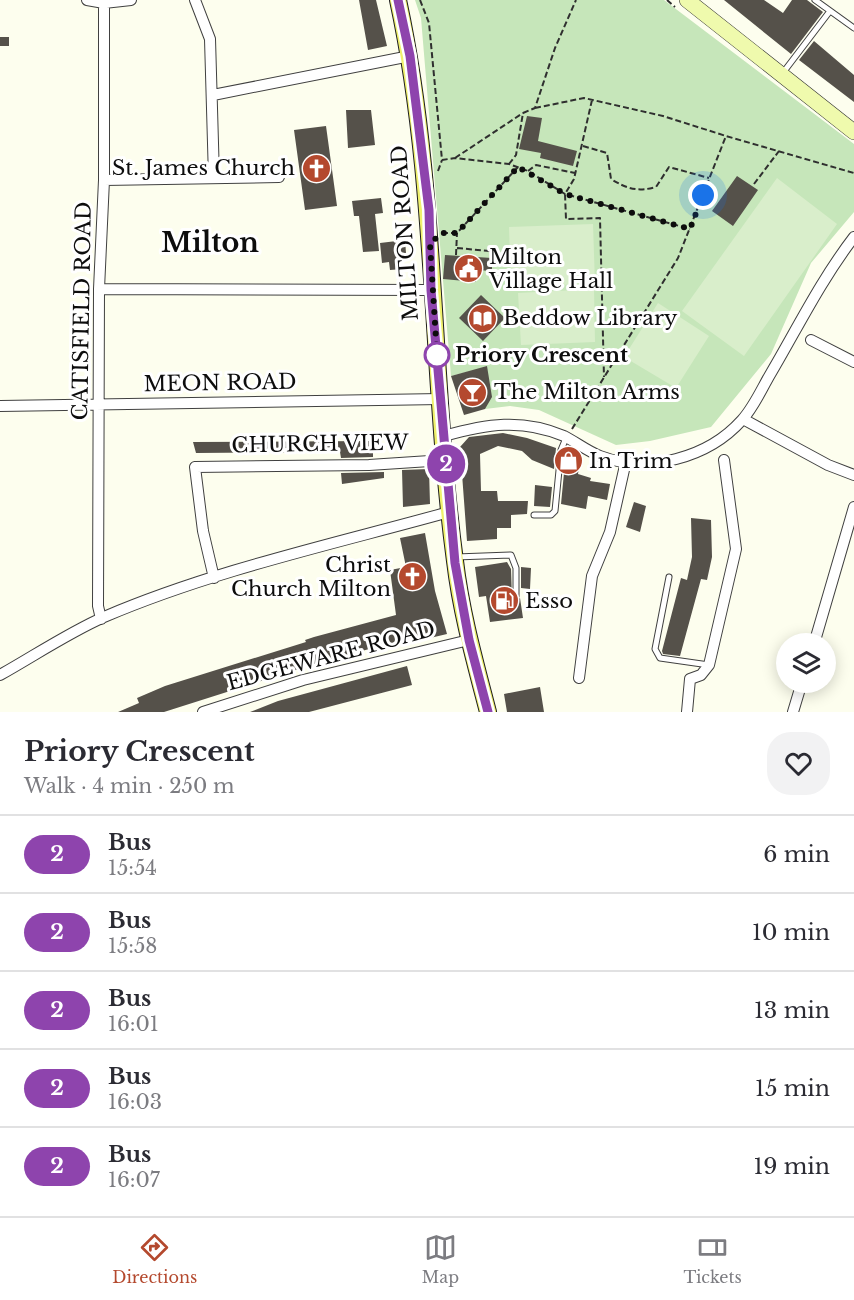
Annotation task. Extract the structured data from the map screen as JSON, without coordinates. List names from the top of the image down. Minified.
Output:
{"streets":{"main road":["MILTON ROAD"],"street":["CATISFIELD ROAD","MEON ROAD","CHURCH VIEW","EDGEWARE ROAD"]},"crossings":[["MILTON ROAD","MEON ROAD"],["MILTON ROAD","CHURCH VIEW"],["MILTON ROAD","EDGEWARE ROAD"],["CATISFIELD ROAD","MEON ROAD"]],"districts":["Milton"],"places":{"church":["St. James Church","Christ Church Milton"],"public building":["Milton Village Hall"],"library":["Beddow Library"],"other":["Priory Crescent"],"bar":["The Milton Arms"],"shop":["In Trim"],"fuel station":["Esso"]},"lines":["bus line 2"],"page":{"on_map":"2","heading":["Priory Crescent","Walk · 4 min · 250 m"],"list":[{"mark":"2","name":"Bus","note":"15:54","value":"6 min"},{"mark":"2","name":"Bus","note":"15:58","value":"10 min"},{"mark":"2","name":"Bus","note":"16:01","value":"13 min"},{"mark":"2","name":"Bus","note":"16:03","value":"15 min"},{"mark":"2","name":"Bus","note":"16:07","value":"19 min"}],"tabs":["Directions","Map","Tickets"]}}
